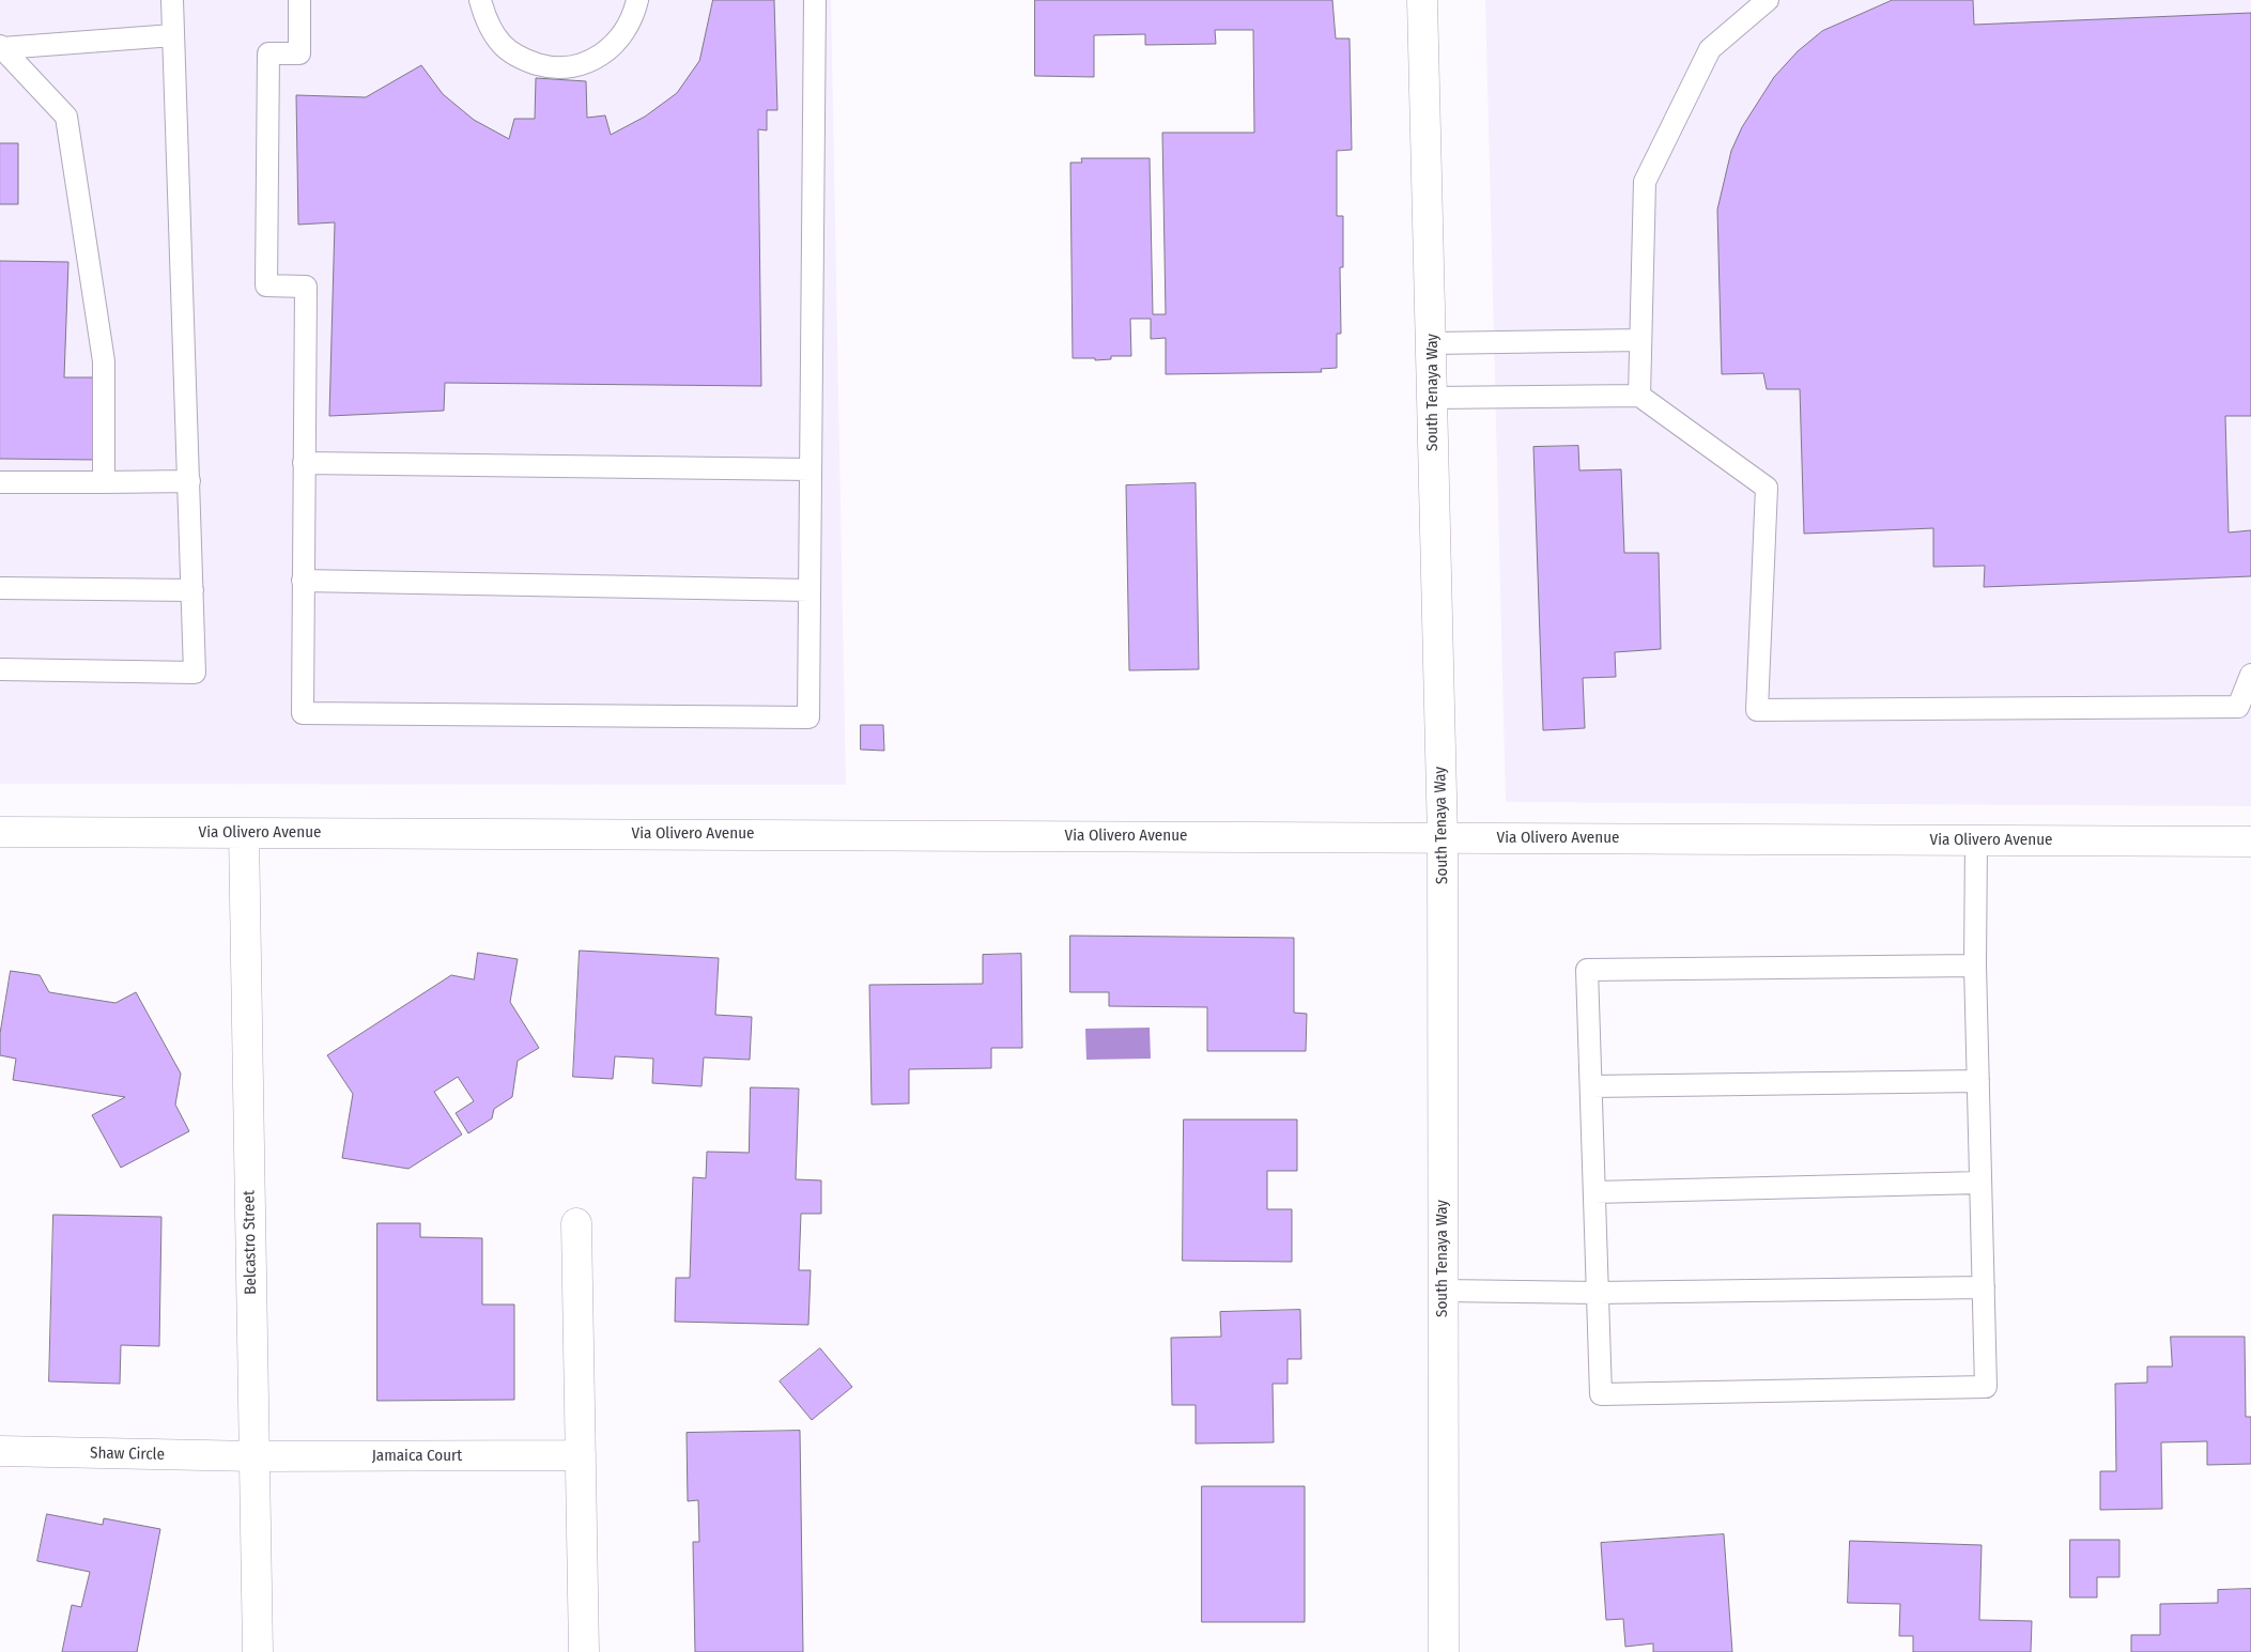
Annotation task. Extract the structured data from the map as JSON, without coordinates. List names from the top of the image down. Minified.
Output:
{"streets":{"street":["South Tenaya Way","Via Olivero Avenue","Belcastro Street","Shaw Circle","Jamaica Court"]},"crossings":[["South Tenaya Way","Via Olivero Avenue"],["Via Olivero Avenue","Belcastro Street"],["Belcastro Street","Shaw Circle"],["Belcastro Street","Jamaica Court"],["Shaw Circle","Jamaica Court"]]}
